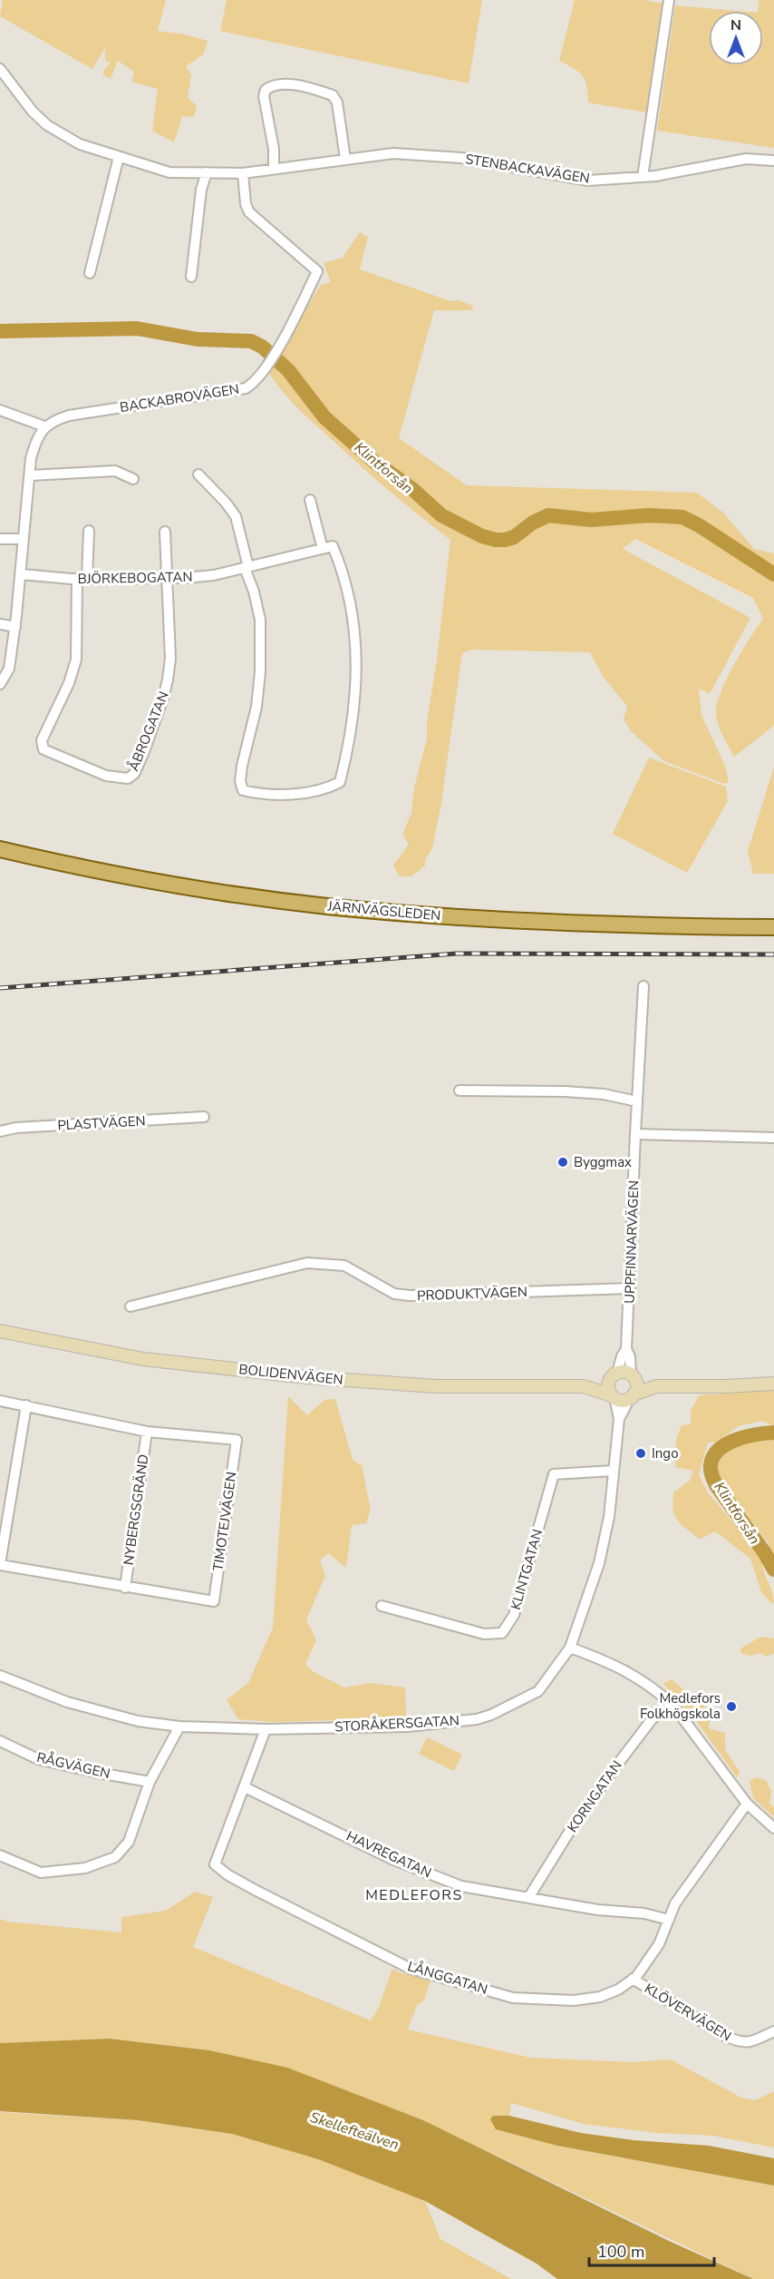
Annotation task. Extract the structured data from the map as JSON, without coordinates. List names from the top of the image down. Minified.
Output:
{"streets":{"main road":["JÄRNVÄGSLEDEN","BOLIDENVÄGEN"],"street":["STENBACKAVÄGEN","BACKABROVÄGEN","BJÖRKEBOGATAN","ÅBROGATAN","PLASTVÄGEN","UPPFINNARVÄGEN","PRODUKTVÄGEN","NYBERGSGRÄND","TIMOTEJVÄGEN","KLINTGATAN","STORÅKERSGATAN","RÅGVÄGEN","KORNGATAN","HAVREGATAN","LÅNGGATAN","KLÖVERVÄGEN"]},"crossings":[["STENBACKAVÄGEN","BACKABROVÄGEN"],["BJÖRKEBOGATAN","ÅBROGATAN"],["UPPFINNARVÄGEN","PRODUKTVÄGEN"],["UPPFINNARVÄGEN","BOLIDENVÄGEN"],["UPPFINNARVÄGEN","STORÅKERSGATAN"],["BOLIDENVÄGEN","STORÅKERSGATAN"],["NYBERGSGRÄND","TIMOTEJVÄGEN"],["KLINTGATAN","STORÅKERSGATAN"],["STORÅKERSGATAN","LÅNGGATAN"],["KORNGATAN","HAVREGATAN"],["HAVREGATAN","LÅNGGATAN"],["LÅNGGATAN","KLÖVERVÄGEN"]],"districts":["MEDLEFORS"],"water":["Klintforsån","Skellefteälven"],"places":["Byggmax","Ingo","Medlefors Folkhögskola"],"scale_bar":"100 m","north":"top"}
